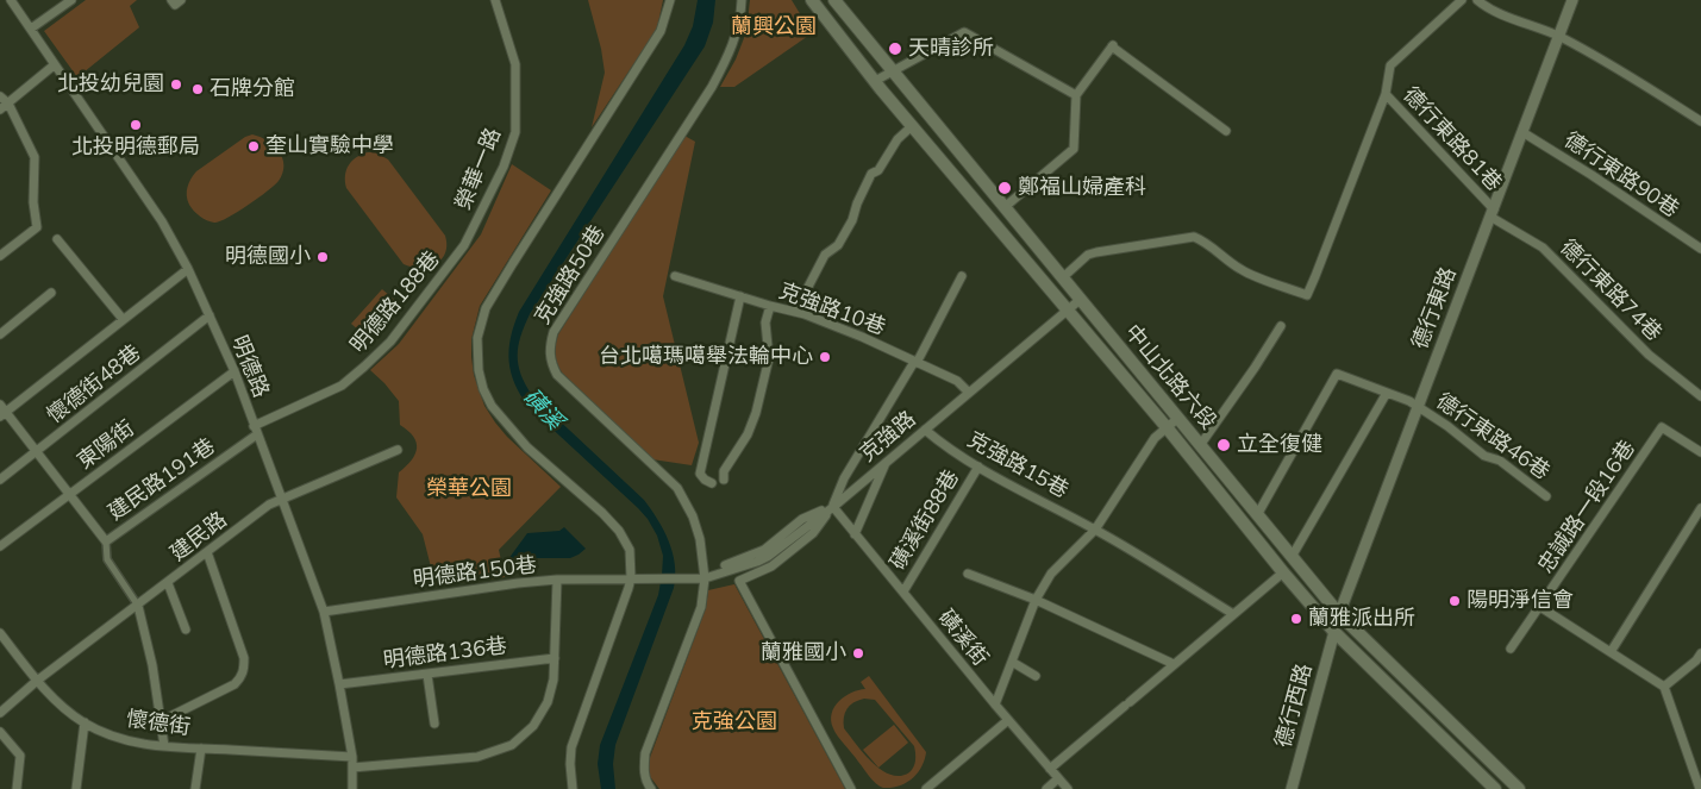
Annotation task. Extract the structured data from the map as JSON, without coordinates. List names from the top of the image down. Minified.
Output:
{"streets":{"main road":["中山北路六段"],"street":["德行東路81巷","榮華一路","德行東路90巷","克強路50巷","德行東路74巷","明德路188巷","德行東路","克強路10巷","明德路","懷德街48巷","克強路","德行東路46巷","東陽街","克強路15巷","建民路191巷","忠誠路一段16巷","磺溪街88巷","建民路","明德路150巷","磺溪街","明德路136巷","德行西路","懷德街"]},"crossings":[["德行東路81巷","德行東路74巷"],["德行東路81巷","德行東路"],["榮華一路","明德路188巷"],["德行東路90巷","德行東路"],["克強路50巷","克強路"],["克強路50巷","明德路150巷"],["德行東路74巷","德行東路"],["明德路188巷","明德路"],["明德路188巷","建民路191巷"],["德行東路","中山北路六段"],["德行東路","德行東路46巷"],["德行東路","德行西路"],["克強路10巷","克強路"],["明德路","懷德街48巷"],["明德路","東陽街"],["明德路","建民路191巷"],["明德路","建民路"],["明德路","明德路150巷"],["明德路","明德路136巷"],["明德路","懷德街"],["中山北路六段","克強路"],["中山北路六段","德行東路46巷"],["中山北路六段","德行西路"],["懷德街48巷","建民路191巷"],["克強路","克強路15巷"],["克強路","明德路150巷"],["克強路","磺溪街"],["東陽街","建民路191巷"],["克強路15巷","磺溪街88巷"],["磺溪街88巷","磺溪街"],["建民路","懷德街"]],"water":["磺溪"],"parks":["蘭興公園","榮華公園","克強公園"],"places":["天晴診所","北投幼兒園","石牌分館","北投明德郵局","奎山實驗中學","鄭福山婦產科","明德國小","台北噶瑪噶舉法輪中心","立全復健","陽明淨信會","蘭雅派出所","蘭雅國小"]}
